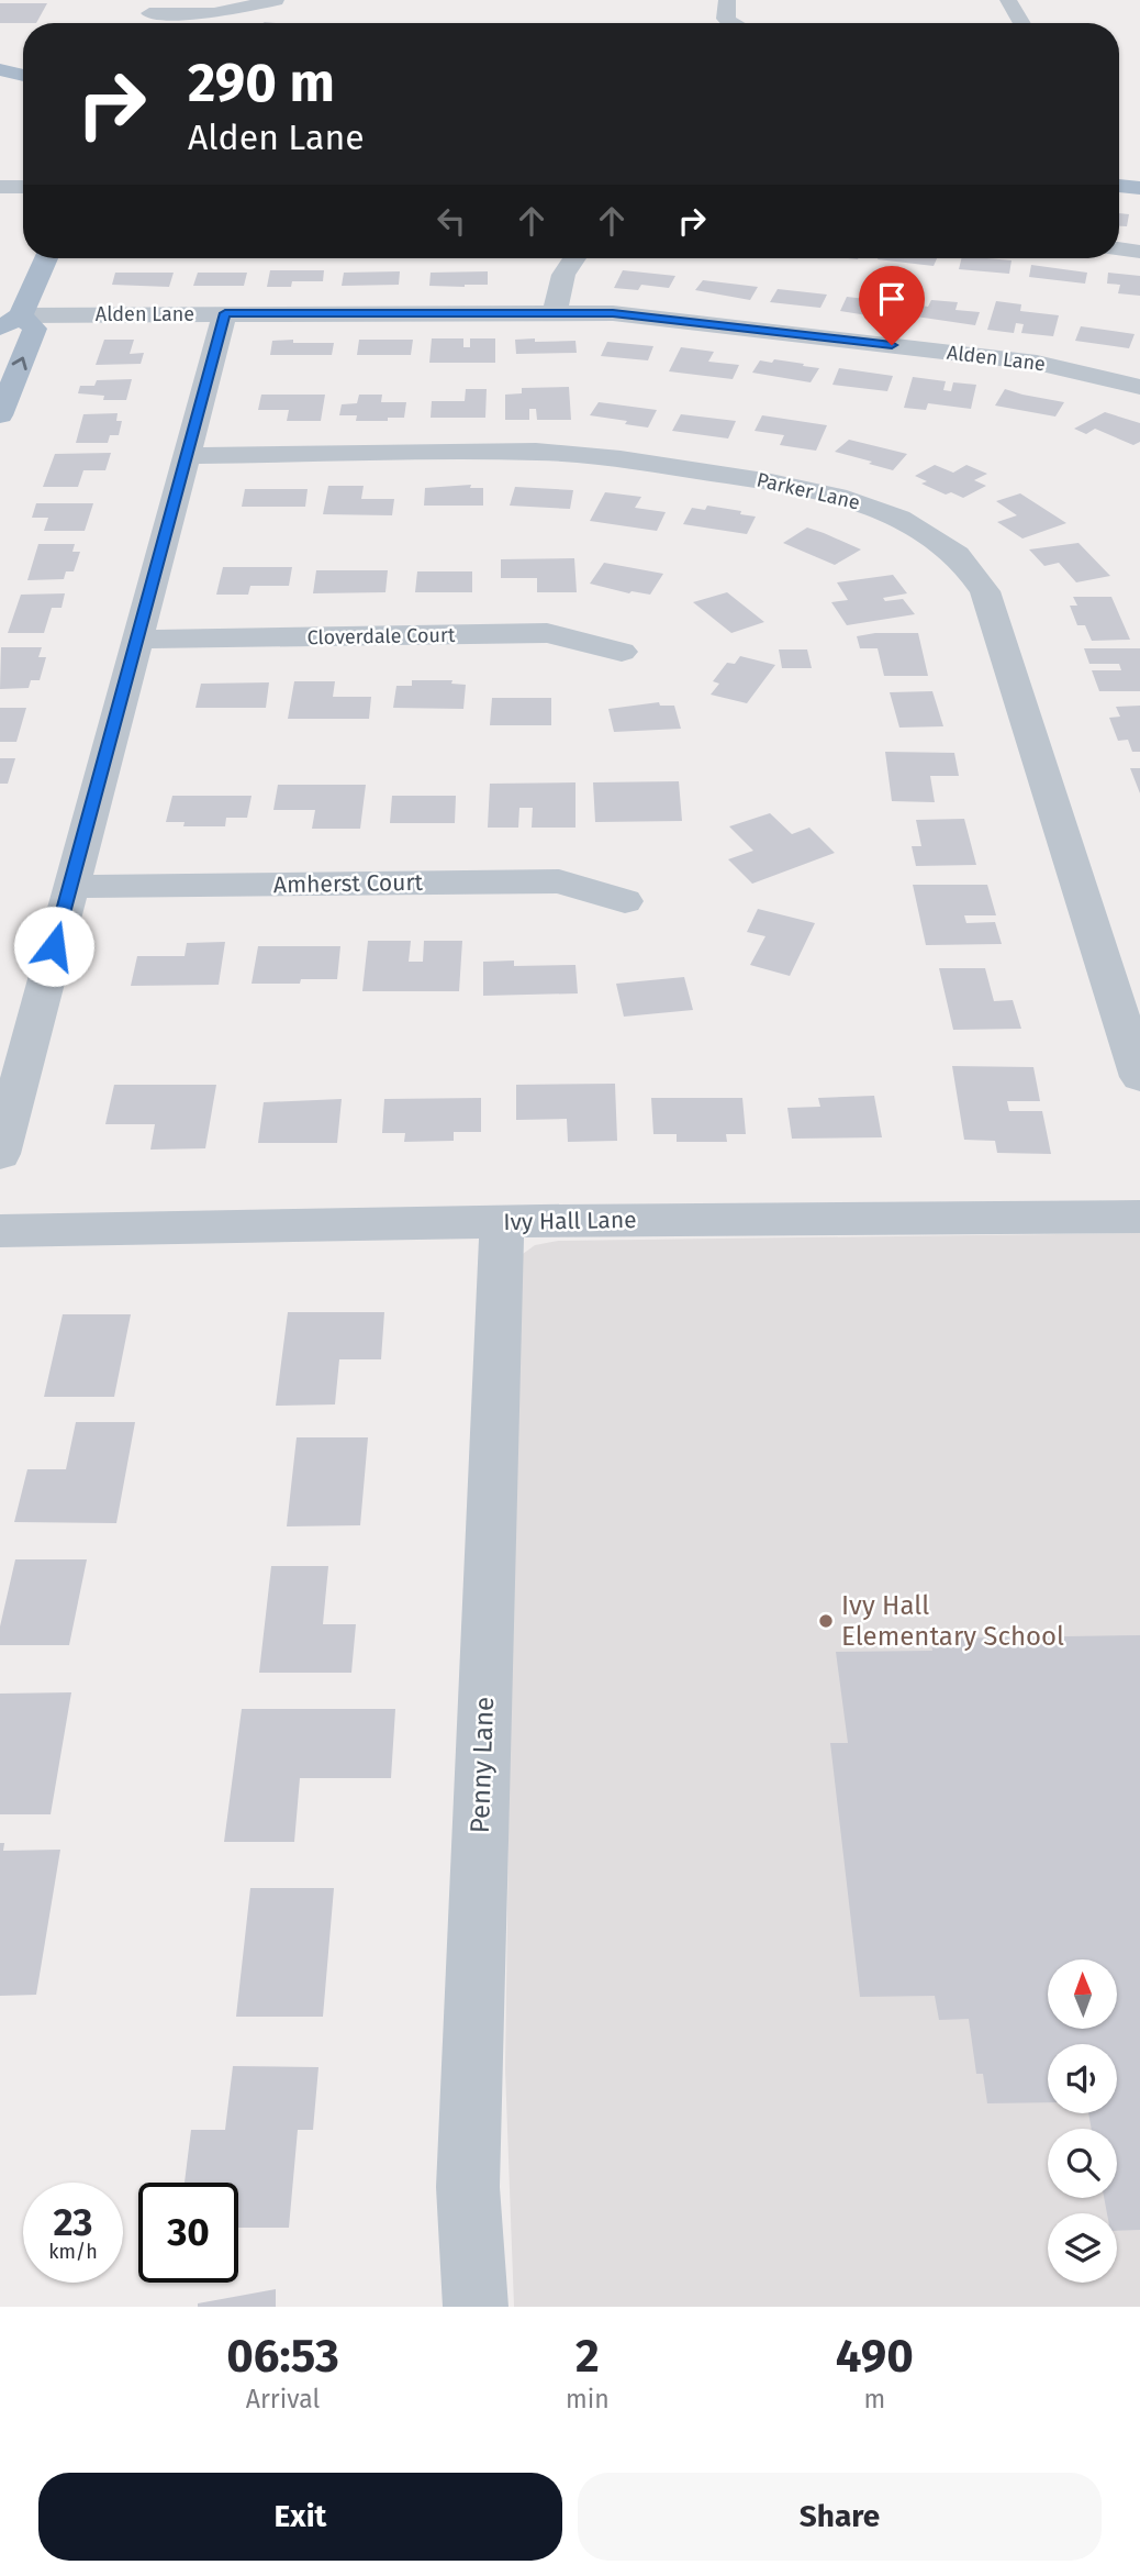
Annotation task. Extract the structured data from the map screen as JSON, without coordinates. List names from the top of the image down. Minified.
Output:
{"streets":{"street":["Alden Lane","Parker Lane","Cloverdale Court","Amherst Court","Ivy Hall Lane","Penny Lane"]},"crossings":[["Ivy Hall Lane","Penny Lane"]],"places":["Ivy Hall Elementary School"],"north":"top","page":{"turn":["290 m","Alden Lane"],"speed":"23 km/h","limit":"30","eta":["06:53","Arrival","2","min","490","m"],"buttons":["Exit","Share"]}}
